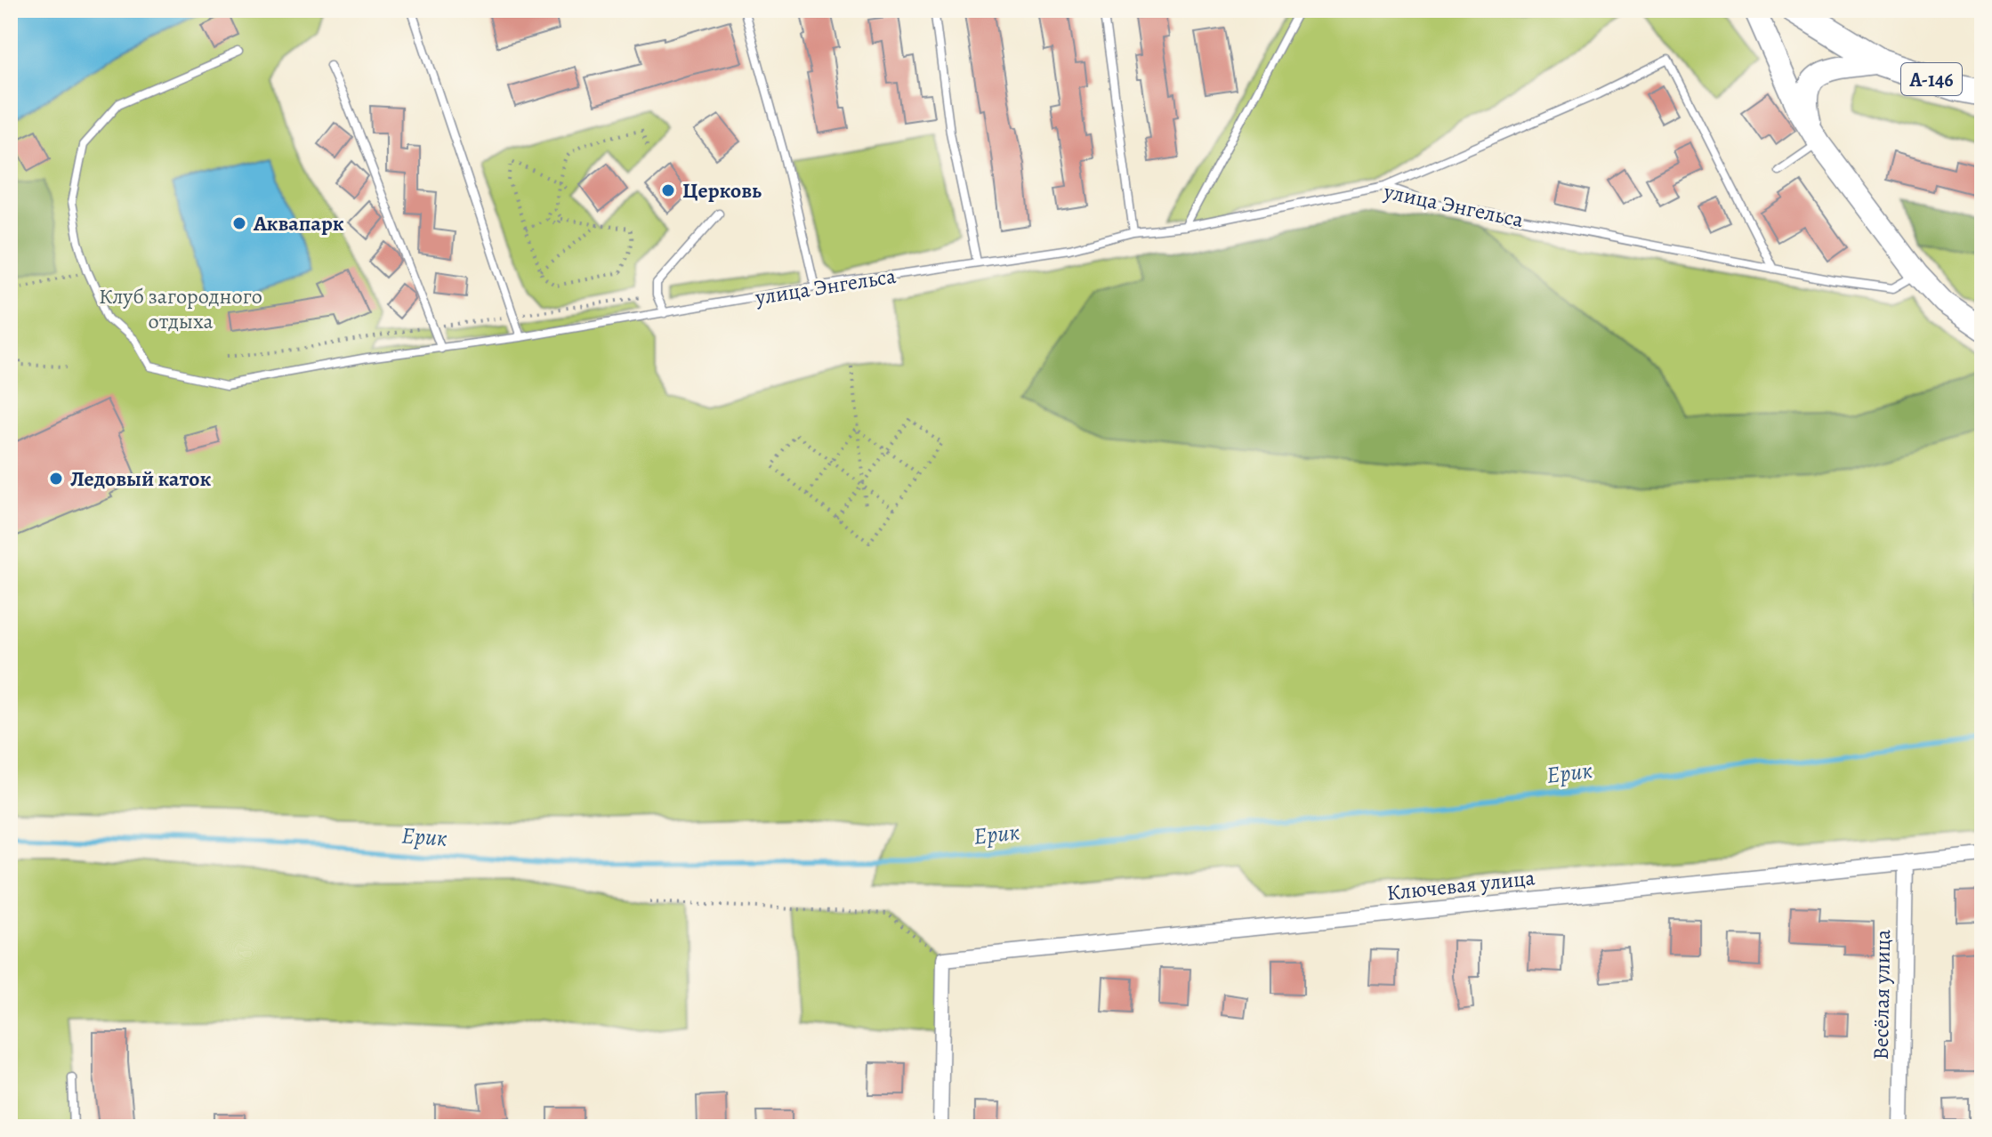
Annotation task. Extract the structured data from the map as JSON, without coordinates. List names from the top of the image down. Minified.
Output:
{"streets":{"highway":["А-146"],"street":["Ключевая улица","Весёлая улица"],"lane":["улица Энгельса"]},"crossings":[["Ключевая улица","Весёлая улица"]],"water":["Ерик"],"parks":["Клуб загородного отдыха"],"places":["Церковь","Аквапарк","Ледовый каток"]}
